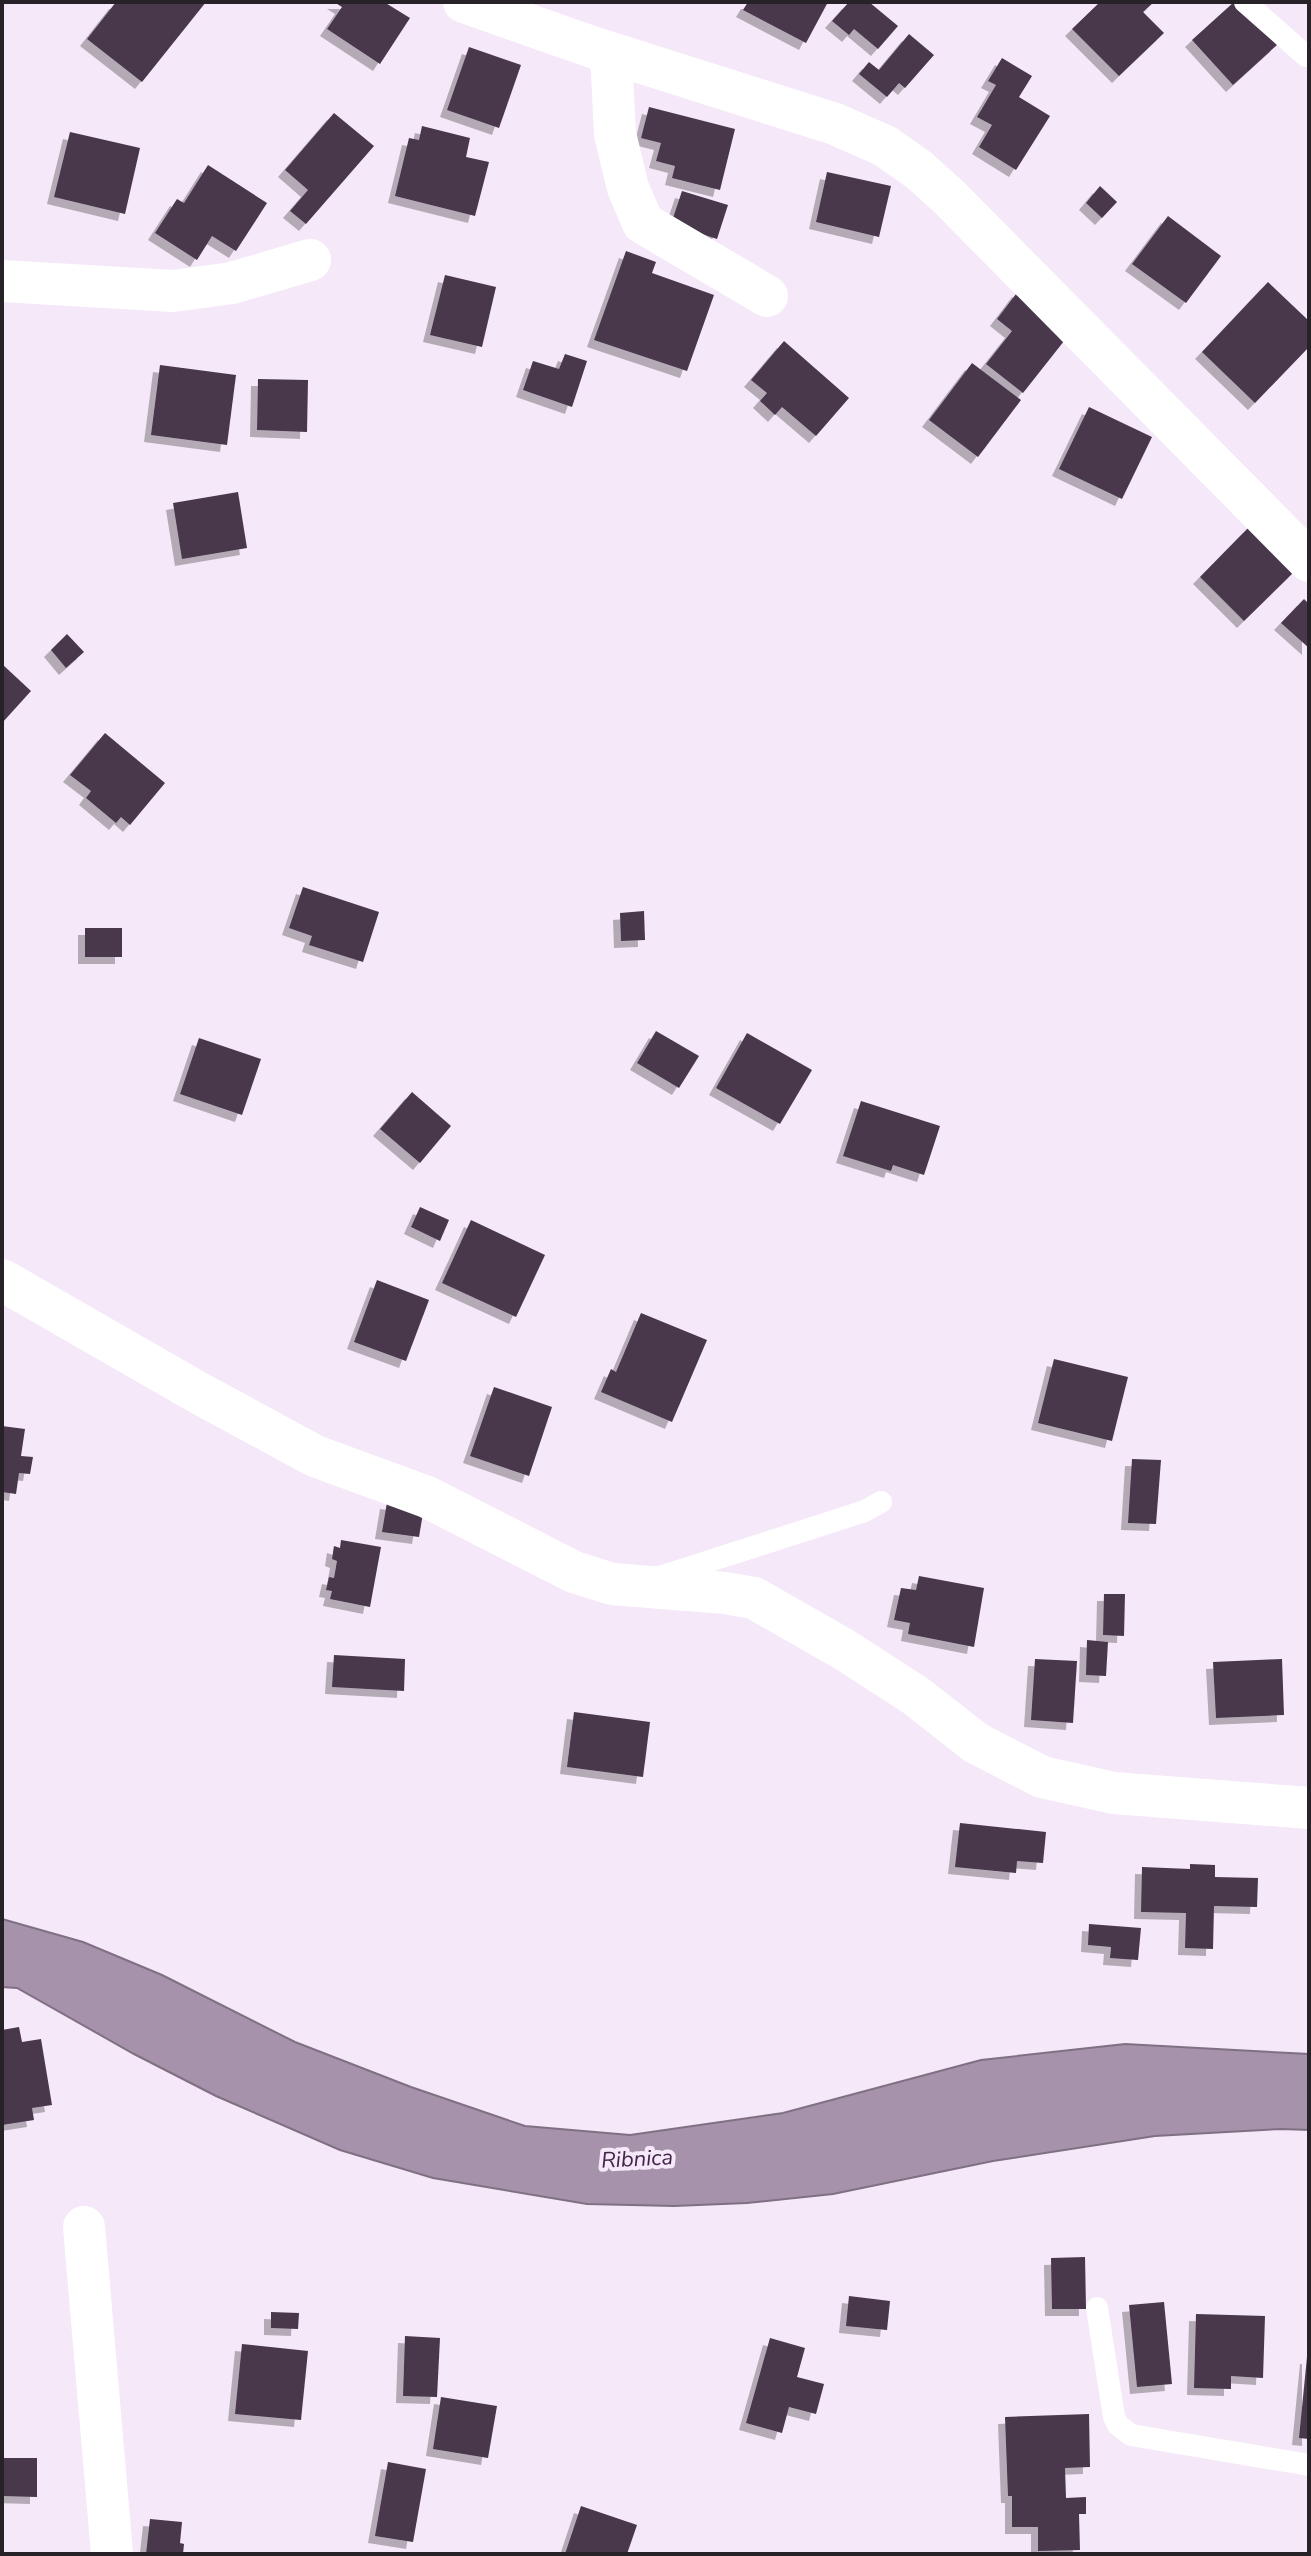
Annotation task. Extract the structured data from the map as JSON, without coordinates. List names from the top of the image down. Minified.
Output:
{"water":["Ribnica"]}
